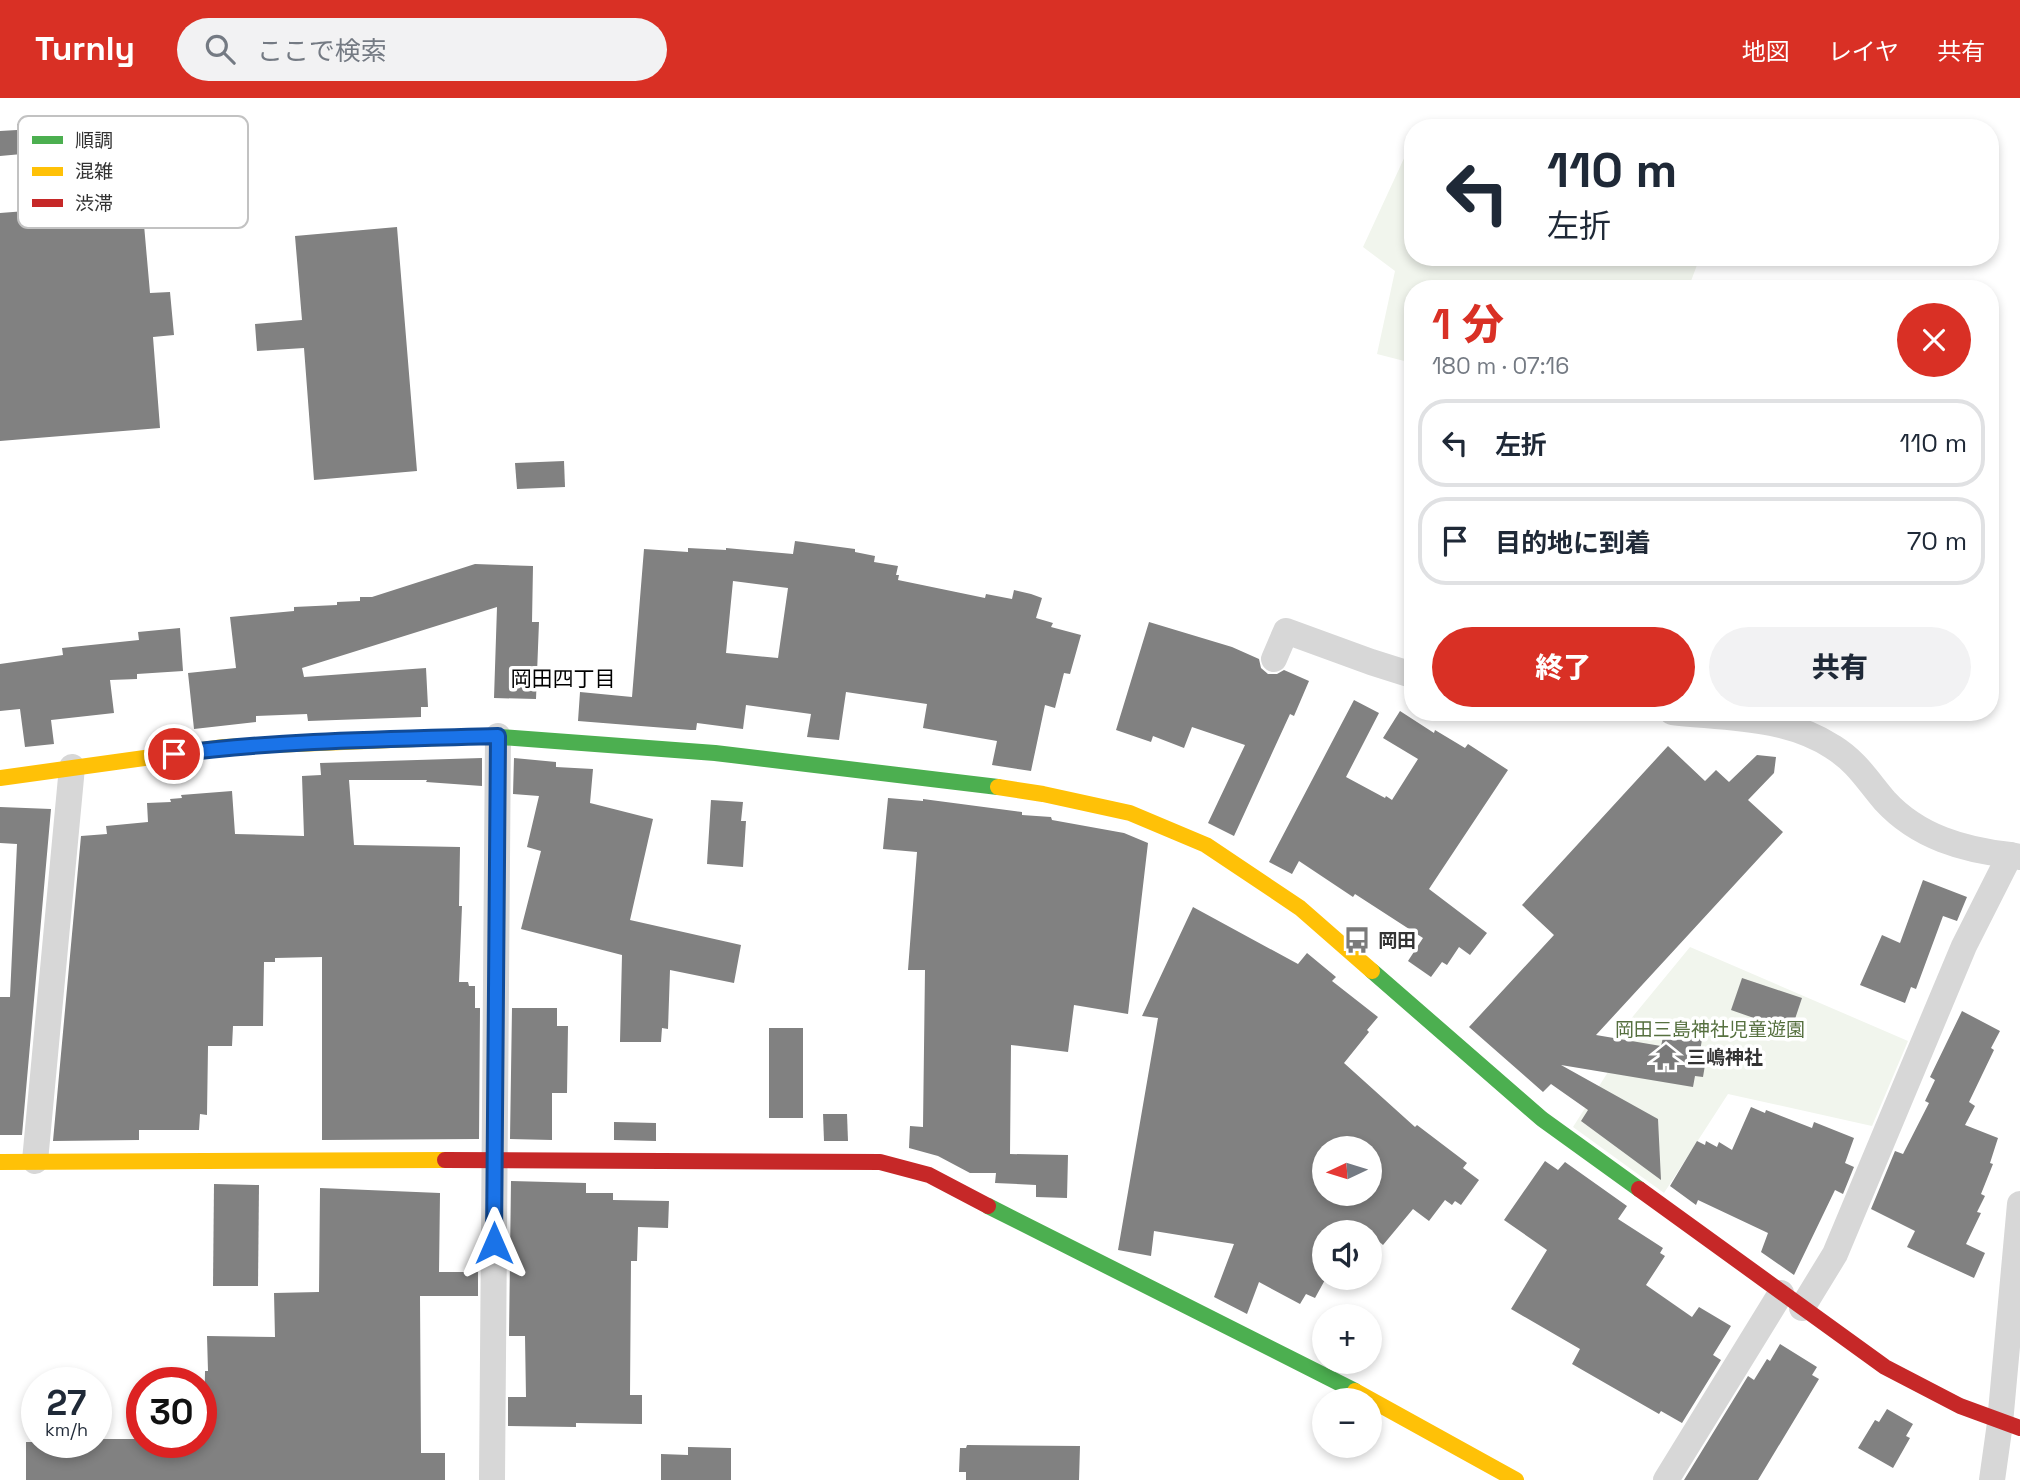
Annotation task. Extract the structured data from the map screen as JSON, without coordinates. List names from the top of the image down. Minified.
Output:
{"districts":["岡田四丁目"],"parks":["岡田三島神社児童遊園"],"places":{"bus stop":["岡田"],"temple":["三嶋神社"]},"legend":["順調","混雑","渋滞"],"north":"left","page":{"header":"Turnly","search":"ここで検索","nav":["地図","レイヤ","共有"],"turn":["110 m","左折"],"heading":["1 分","180 m · 07:16"],"list":[{"name":"左折","value":"110 m"},{"name":"目的地に到着","value":"70 m"}],"buttons":["終了","共有"],"map_buttons":["+","−"],"speed":"27 km/h","limit":"30"}}
